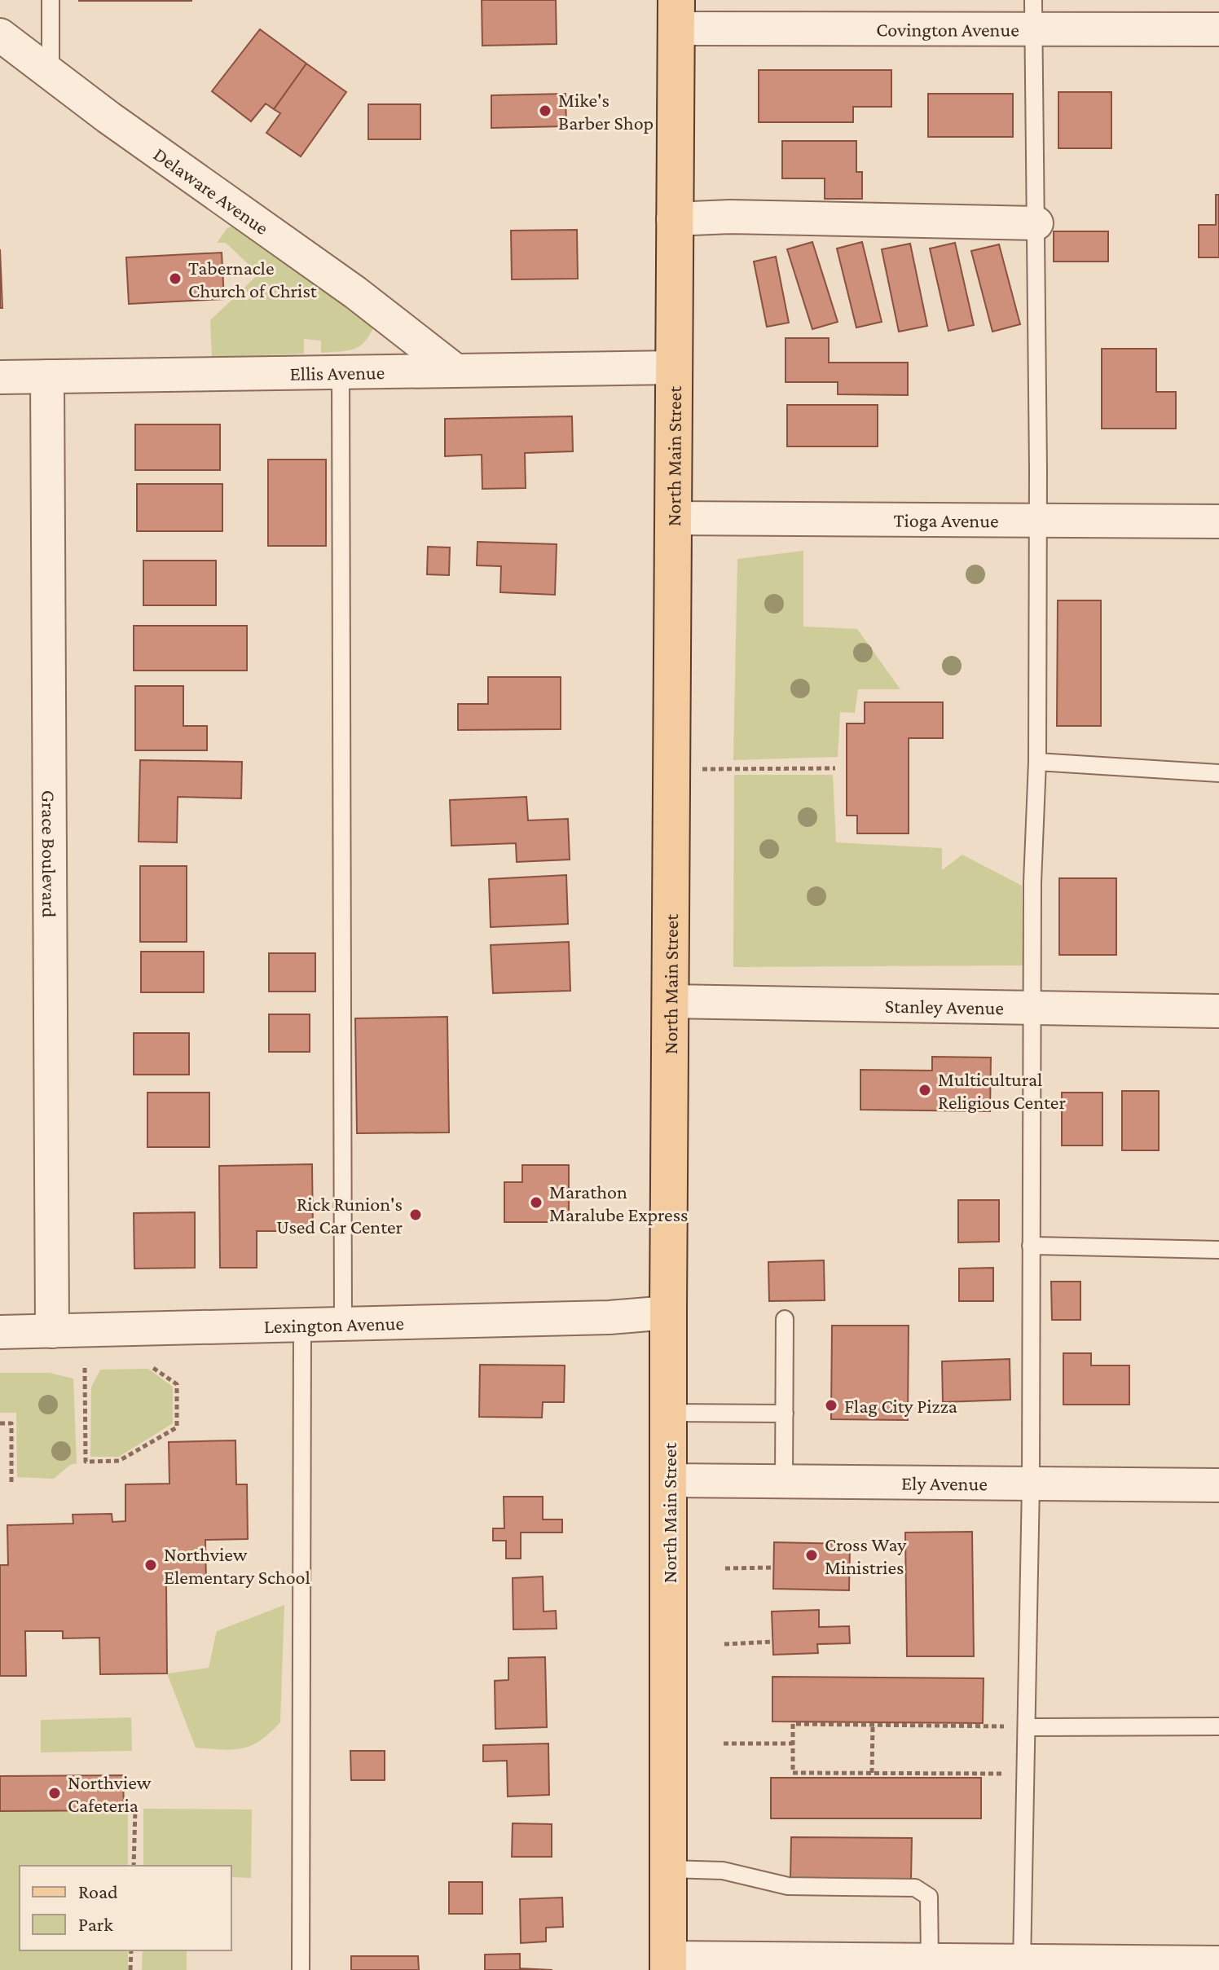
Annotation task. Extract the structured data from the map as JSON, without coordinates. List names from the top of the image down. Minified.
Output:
{"streets":{"main road":["North Main Street"],"street":["Covington Avenue","Delaware Avenue","Ellis Avenue","Tioga Avenue","Grace Boulevard","Stanley Avenue","Lexington Avenue","Ely Avenue"]},"crossings":[["Covington Avenue","North Main Street"],["Delaware Avenue","Ellis Avenue"],["Ellis Avenue","North Main Street"],["Ellis Avenue","Grace Boulevard"],["North Main Street","Tioga Avenue"],["North Main Street","Stanley Avenue"],["North Main Street","Lexington Avenue"],["North Main Street","Ely Avenue"],["Grace Boulevard","Lexington Avenue"]],"places":["Mike's Barber Shop","Tabernacle Church of Christ","Multicultural Religious Center","Marathon Maralube Express","Rick Runion's Used Car Center","Flag City Pizza","Cross Way Ministries","Northview Elementary School","Northview Cafeteria"],"legend":["Road","Park"]}
